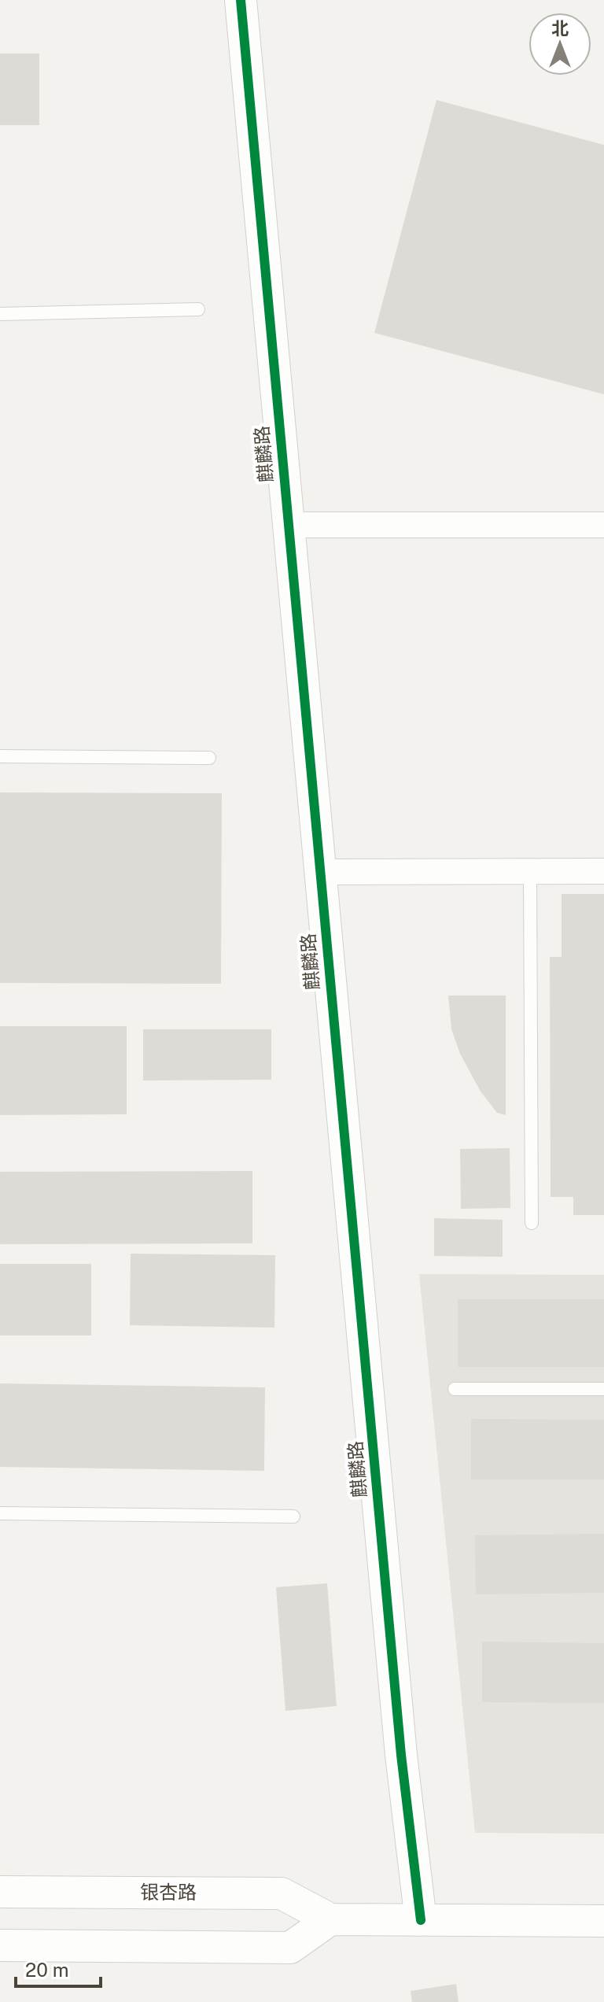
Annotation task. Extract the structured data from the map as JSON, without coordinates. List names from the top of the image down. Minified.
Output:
{"streets":{"street":["麒麟路","银杏路"]},"crossings":[["麒麟路","银杏路"]],"scale_bar":"20 m","north":"top"}
